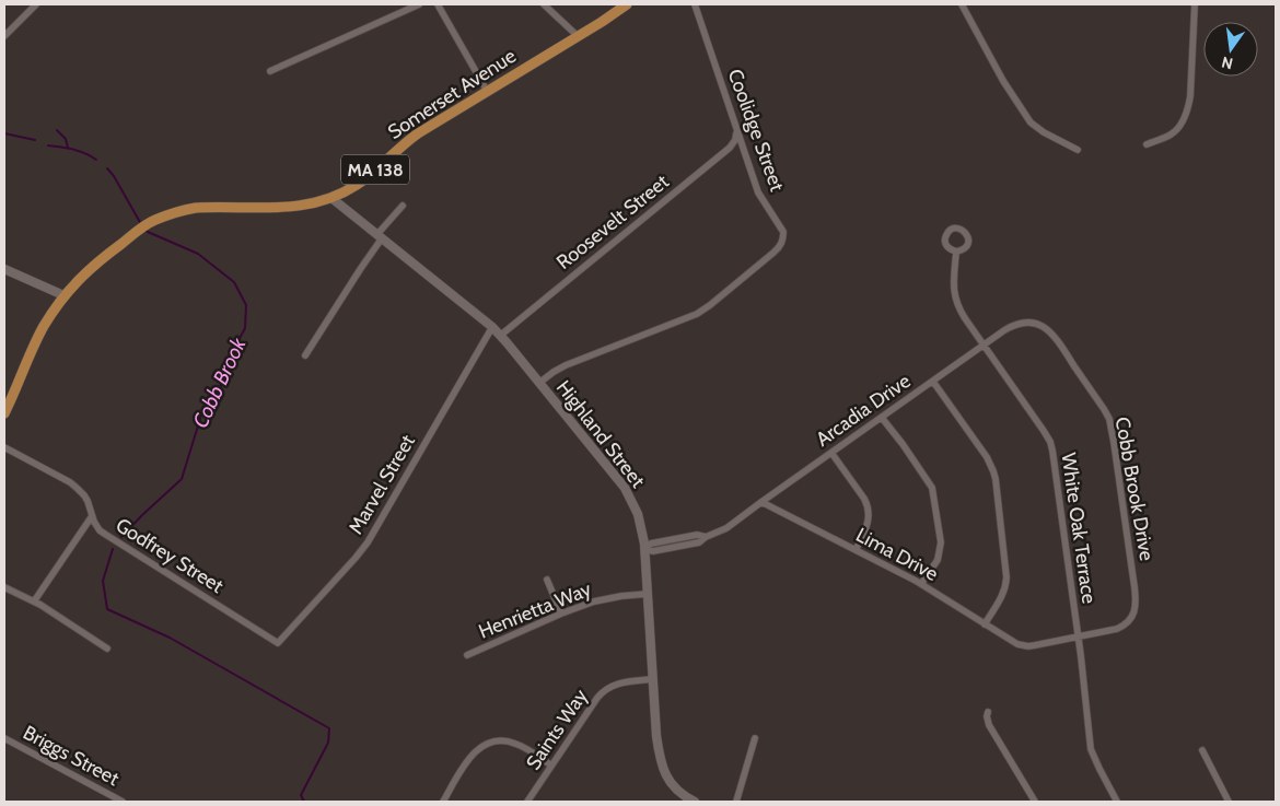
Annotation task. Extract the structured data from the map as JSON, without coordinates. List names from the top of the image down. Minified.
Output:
{"streets":{"main road":["Somerset Avenue","MA 138"],"street":["Coolidge Street","Roosevelt Street","Arcadia Drive","Highland Street","Marvel Street","Cobb Brook Drive","White Oak Terrace","Lima Drive","Godfrey Street","Henrietta Way","Saints Way","Briggs Street"]},"crossings":[["Somerset Avenue","Highland Street"],["Coolidge Street","Roosevelt Street"],["Coolidge Street","Highland Street"],["Roosevelt Street","Highland Street"],["Arcadia Drive","Cobb Brook Drive"],["Arcadia Drive","White Oak Terrace"],["Arcadia Drive","Lima Drive"],["Highland Street","Marvel Street"],["Highland Street","Henrietta Way"],["Highland Street","Saints Way"],["Marvel Street","Godfrey Street"],["Cobb Brook Drive","White Oak Terrace"],["Cobb Brook Drive","Lima Drive"],["White Oak Terrace","Lima Drive"]],"water":["Cobb Brook"],"north":"bottom"}
